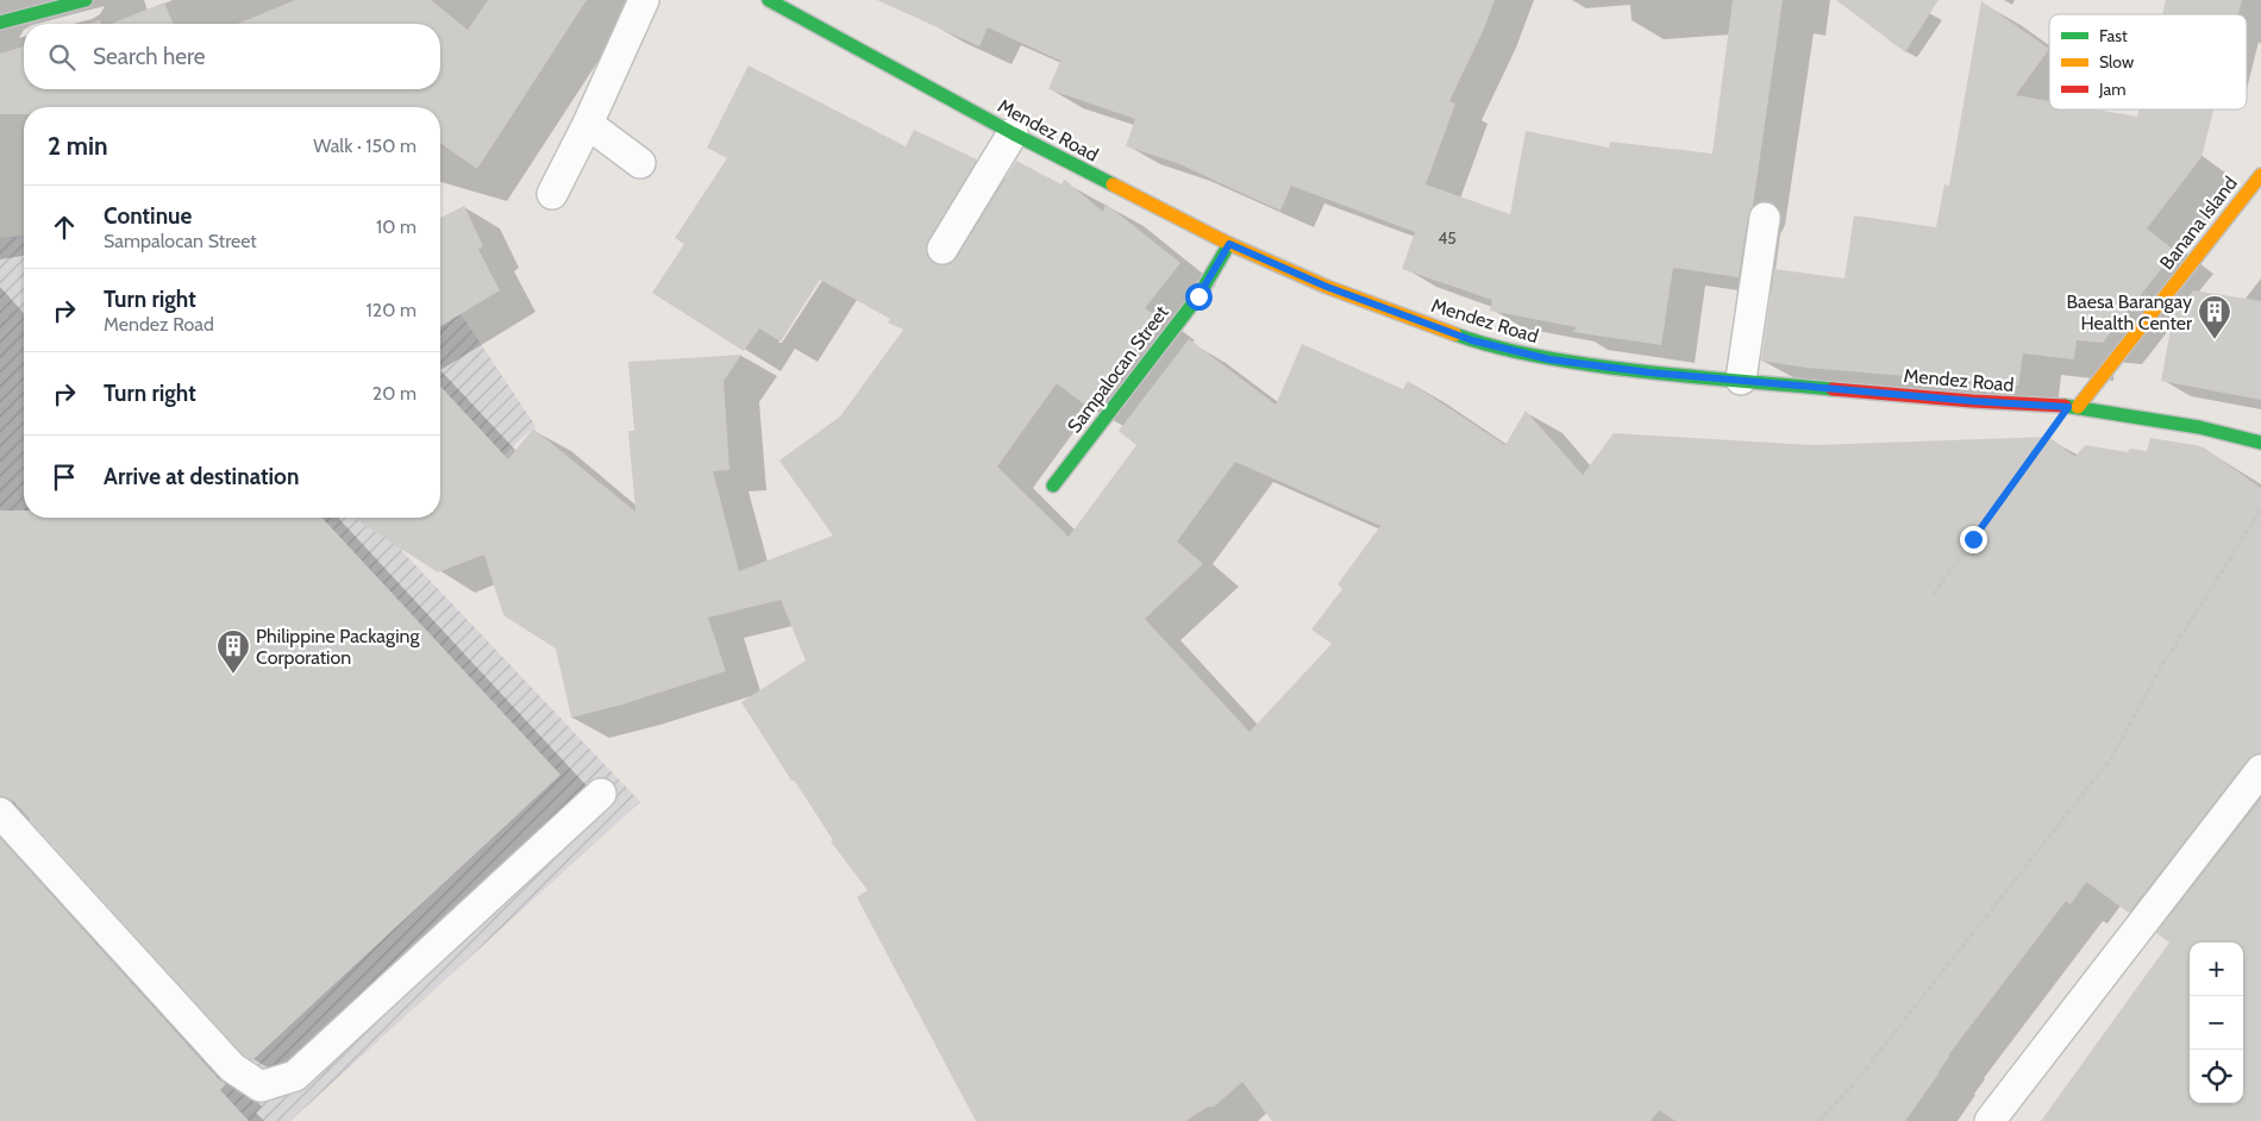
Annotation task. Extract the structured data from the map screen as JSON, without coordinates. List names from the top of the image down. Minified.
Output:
{"streets":{"street":["Mendez Road","Banana Island","Sampalocan Street"]},"crossings":[["Mendez Road","Banana Island"],["Mendez Road","Sampalocan Street"]],"places":{"building":["Baesa Barangay Health Center","Philippine Packaging Corporation"]},"house_numbers":["45"],"legend":["Fast","Slow","Jam"],"page":{"search":"Search here","heading":["2 min","Walk · 150 m"],"list":[["Continue","Sampalocan Street","10 m"],["Turn right","Mendez Road","120 m"],["Turn right","20 m"],"Arrive at destination"],"map_buttons":["+","−"]}}
